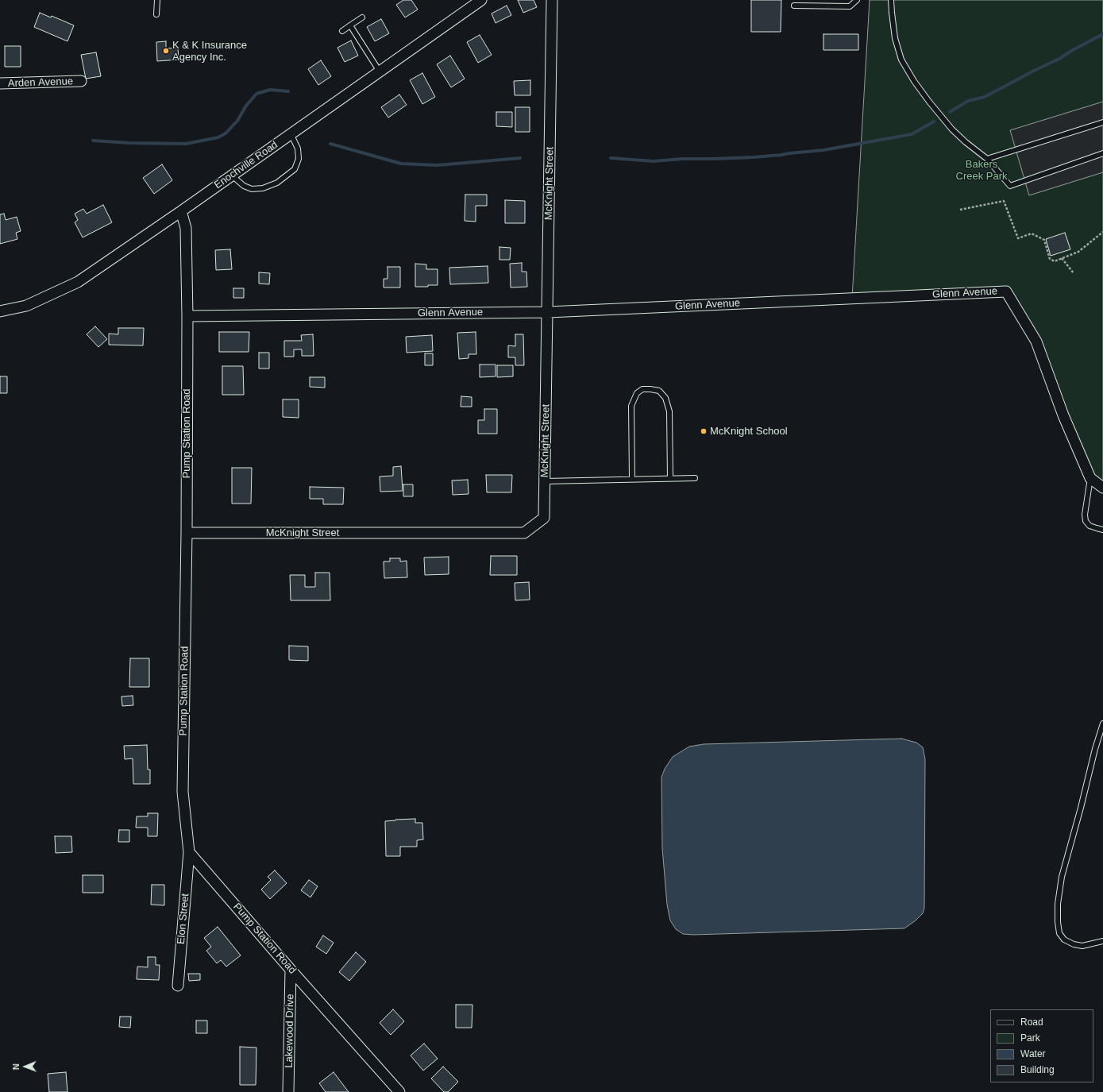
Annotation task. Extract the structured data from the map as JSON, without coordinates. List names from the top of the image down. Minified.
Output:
{"streets":{"street":["Arden Avenue","Enochville Road","McKnight Street","Glenn Avenue","Pump Station Road","Elon Street","Lakewood Drive"]},"crossings":[["Enochville Road","Pump Station Road"],["McKnight Street","Glenn Avenue"],["McKnight Street","Pump Station Road"],["Glenn Avenue","Pump Station Road"],["Pump Station Road","Elon Street"],["Pump Station Road","Lakewood Drive"]],"parks":["Bakers Creek Park"],"places":["K & K Insurance Agency Inc.","McKnight School"],"legend":["Road","Park","Water","Building"],"north":"left"}
